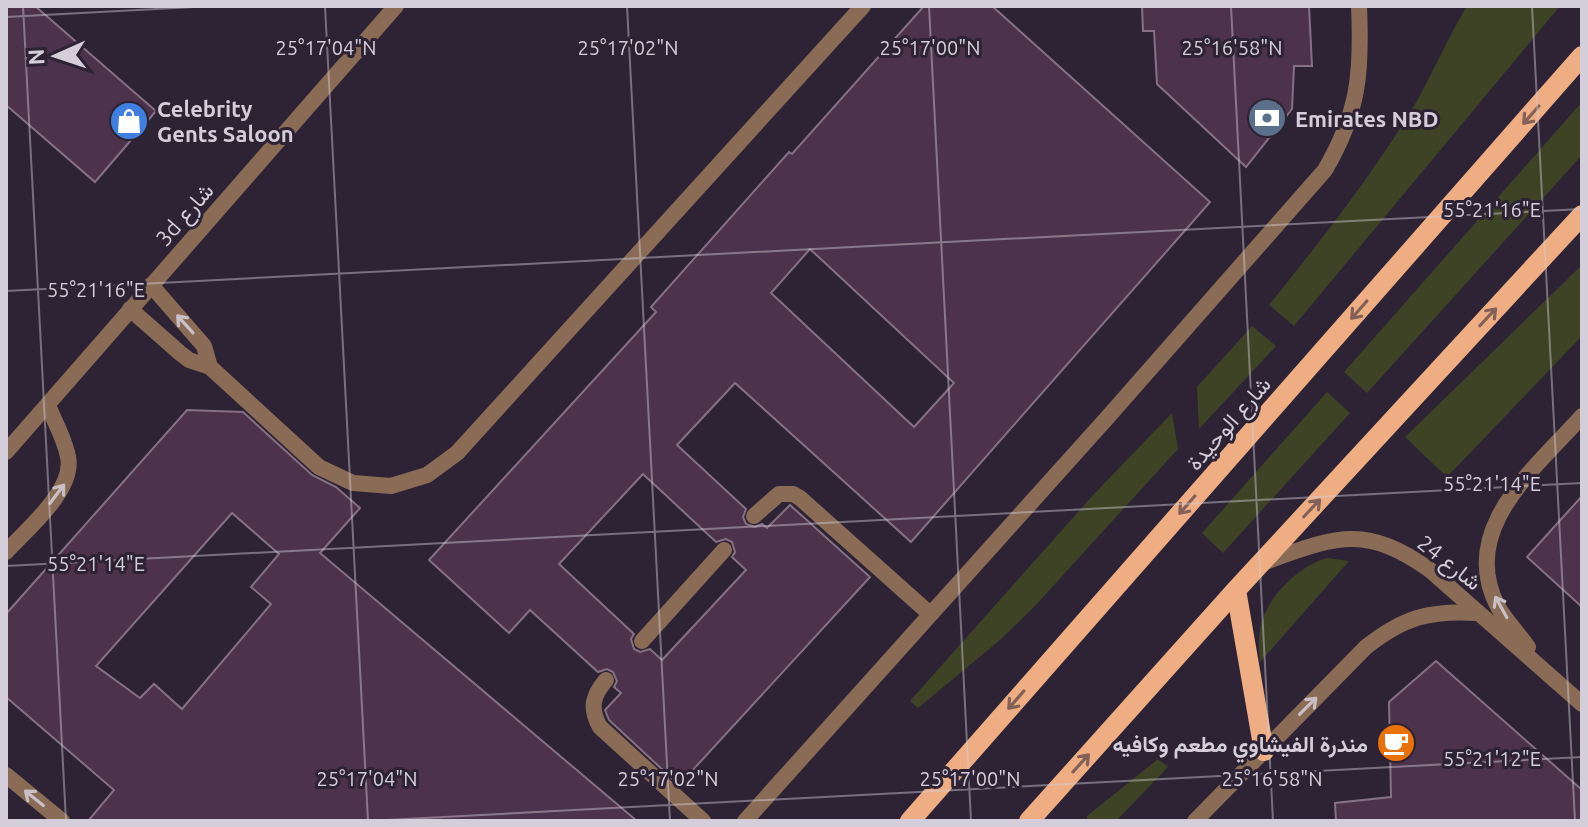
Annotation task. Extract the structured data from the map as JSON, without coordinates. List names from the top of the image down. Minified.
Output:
{"streets":{"main road":["شارع الوحيدة"],"street":["3d شارع","شارع 24"]},"places":{"bank":["Emirates NBD"],"shop":["Celebrity Gents Saloon"],"cafe":["مندرة الفيشاوي مطعم وكافيه"]},"north":"left","coordinates":["25°17'02\"N","25°17'00\"N","25°16'58\"N","25°17'04\"N","55°21'16\"E","55°21'14\"E","55°21'12\"E"]}
